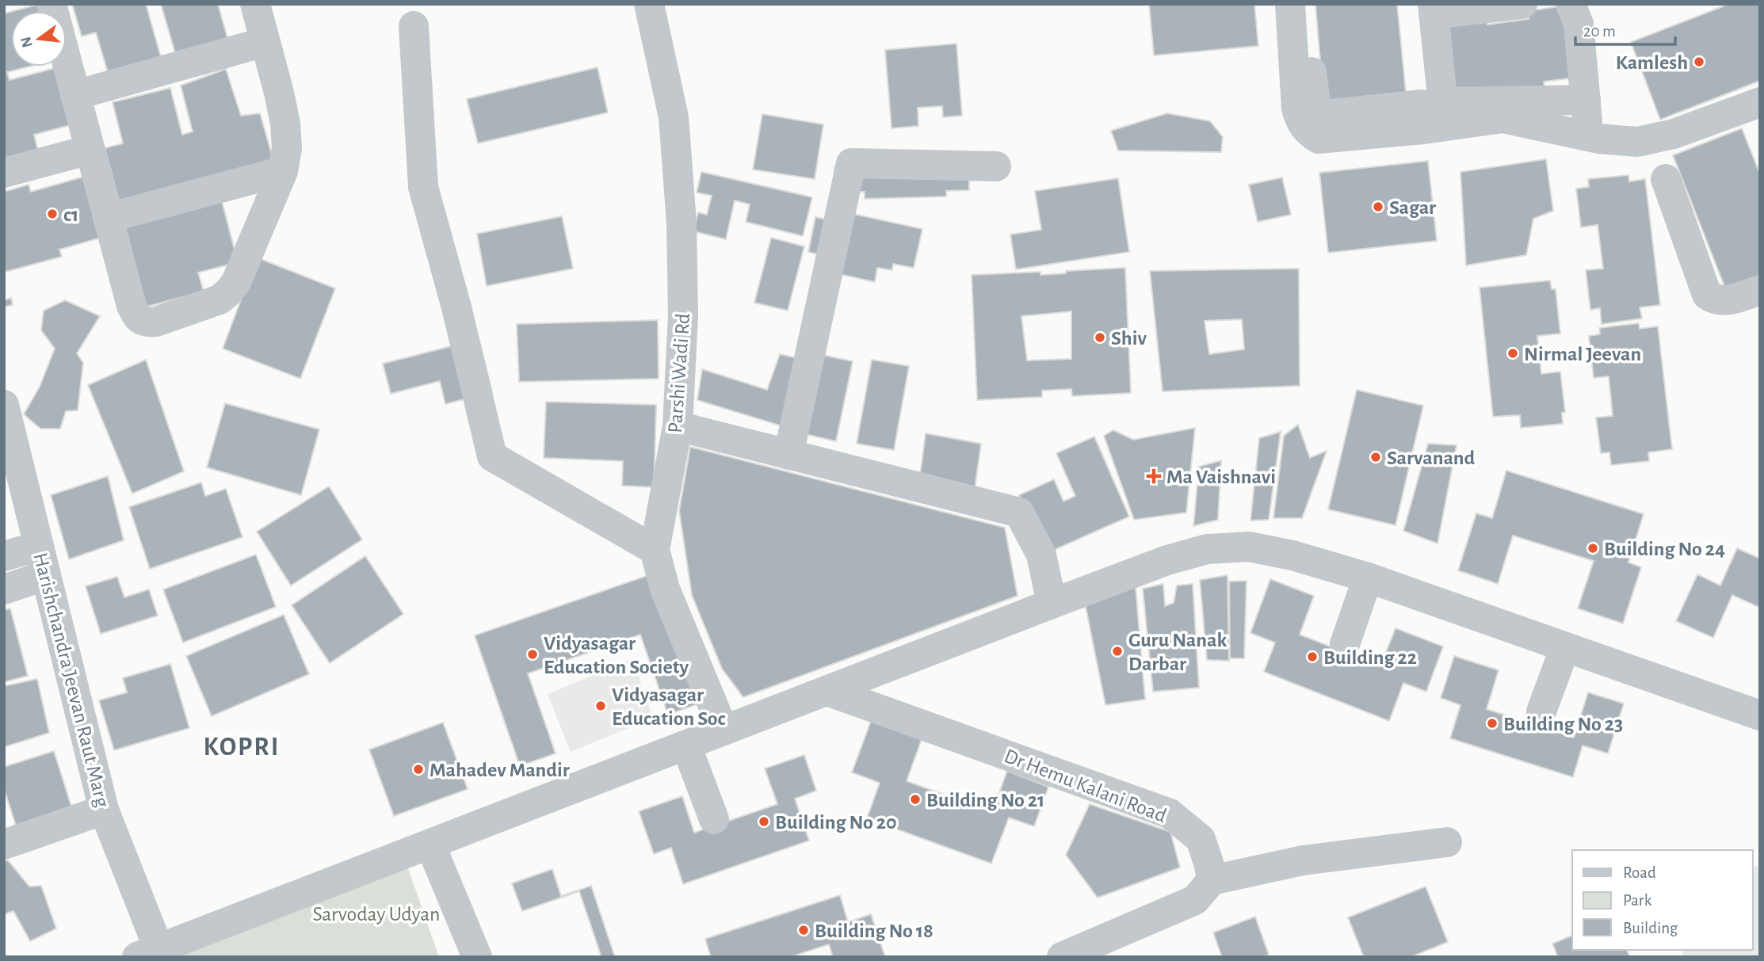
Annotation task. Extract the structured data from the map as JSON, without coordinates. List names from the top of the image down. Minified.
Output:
{"streets":{"street":["Parshi Wadi Rd","Harishchandra Jeevan Raut Marg","Dr Hemu Kalani Road"]},"districts":["KOPRI"],"parks":["Sarvoday Udyan"],"places":{"other":["Kamlesh","Sagar","c1","Shiv","Nirmal Jeevan","Sarvanand","Building No 24","Guru Nanak Darbar","Vidyasagar Education Society","Building 22","Vidyasagar Education Soc","Building No 23","Mahadev Mandir","Building No 21","Building No 20","Building No 18"],"health":["Ma Vaishnavi"]},"legend":["Road","Park","Building"],"scale_bar":"20 m","north":"left"}
